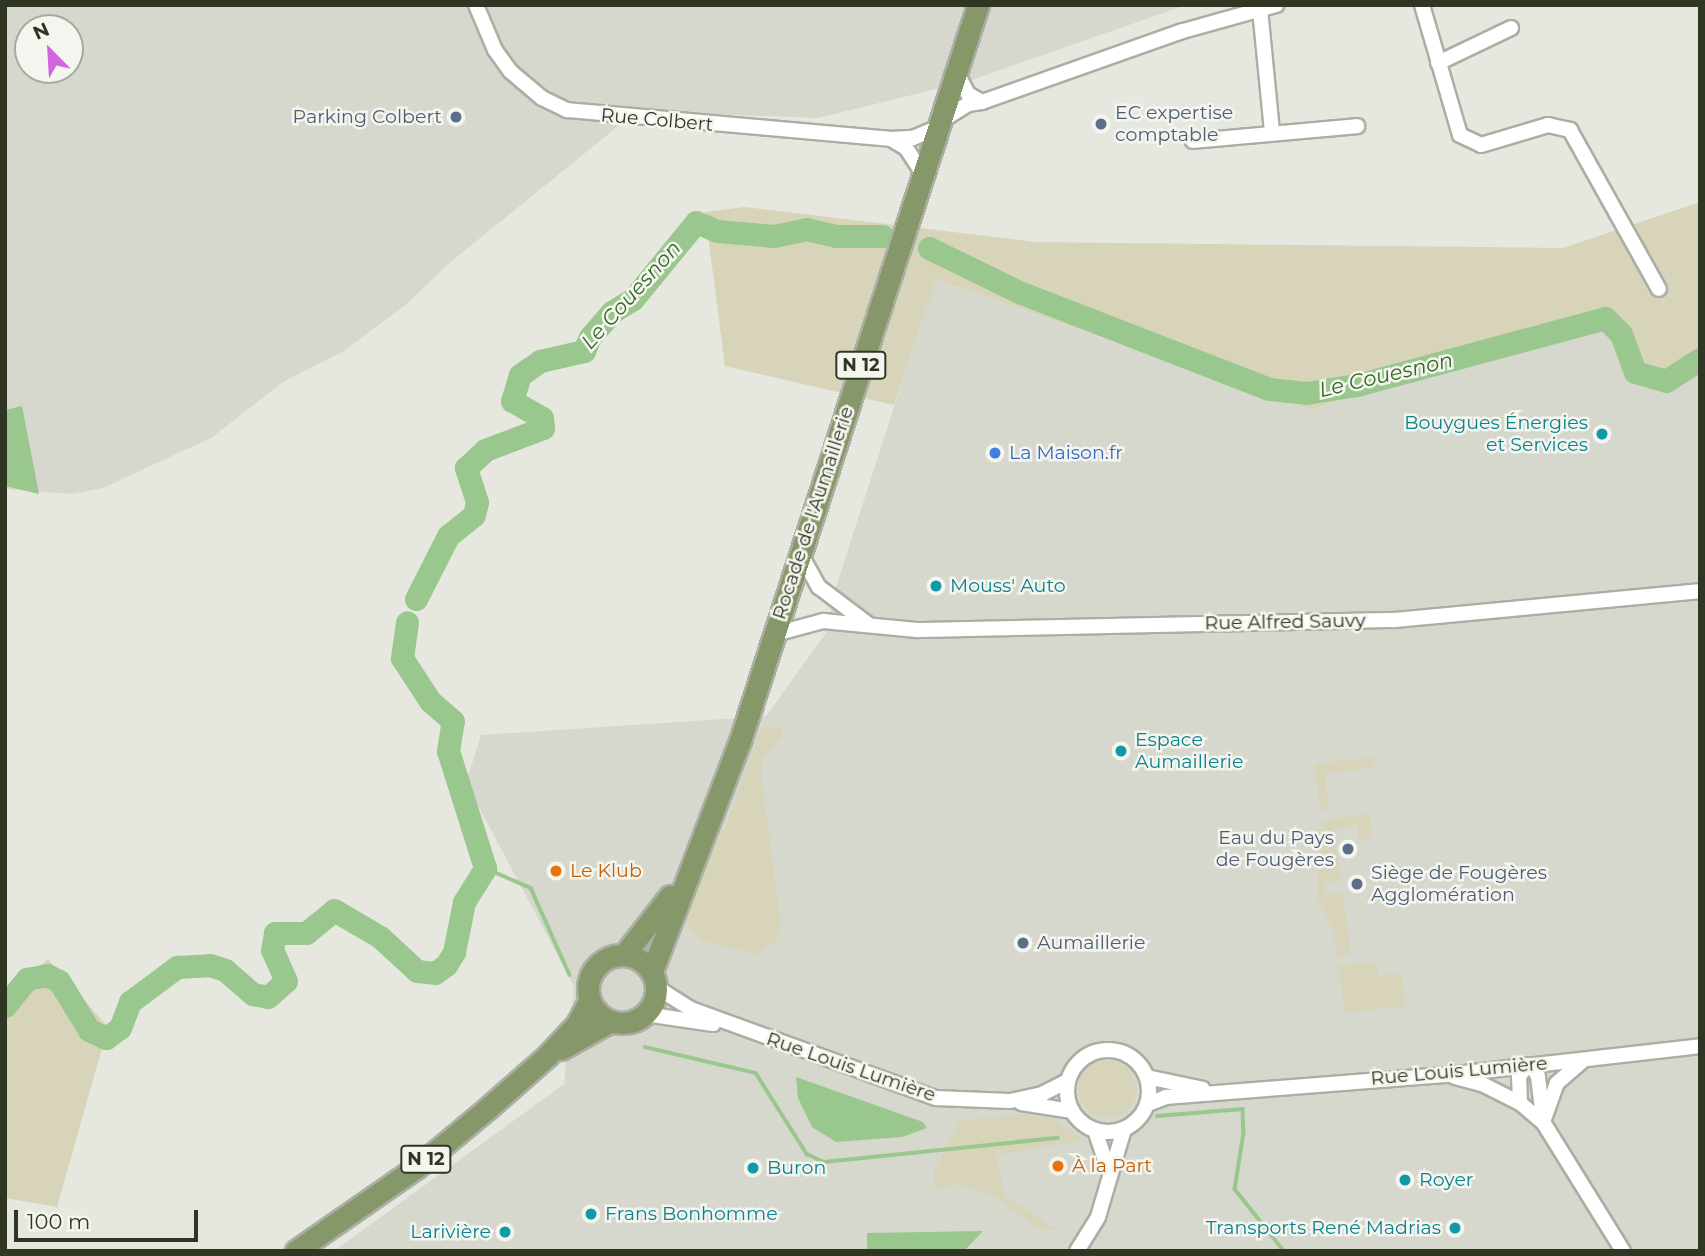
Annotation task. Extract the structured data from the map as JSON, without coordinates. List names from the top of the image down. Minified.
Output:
{"streets":{"main road":["N 12","Rocade de l'Aumaillerie"],"street":["Rue Colbert","Rue Alfred Sauvy","Rue Louis Lumière"]},"crossings":[["Rue Colbert","Rocade de l'Aumaillerie"],["N 12","Rocade de l'Aumaillerie"],["N 12","Rue Louis Lumière"],["Rocade de l'Aumaillerie","Rue Alfred Sauvy"],["Rocade de l'Aumaillerie","Rue Louis Lumière"]],"water":["Le Couesnon"],"places":["Parking Colbert","EC expertise comptable","Bouygues Énergies et Services","La Maison.fr","Mouss' Auto","Espace Aumaillerie","Eau du Pays de Fougères","Le Klub","Siège de Fougères Agglomération","Aumaillerie","À la Part","Buron","Royer","Frans Bonhomme","Transports René Madrias","Larivière"],"scale_bar":"100 m","north":"top left"}
